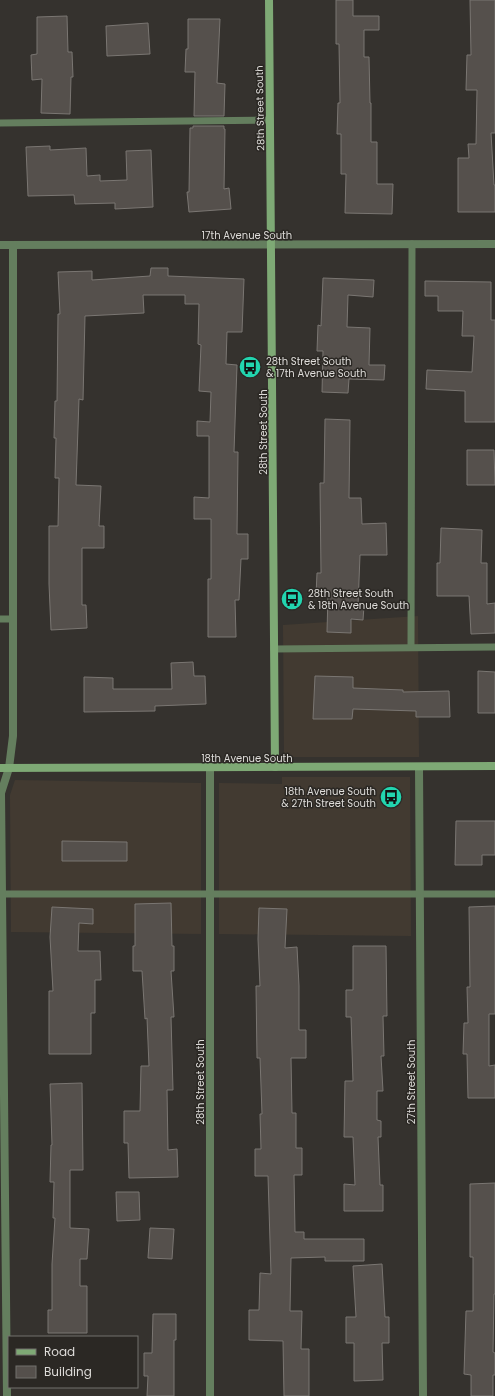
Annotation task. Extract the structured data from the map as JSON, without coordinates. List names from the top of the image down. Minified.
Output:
{"streets":{"street":["28th Street South","17th Avenue South","18th Avenue South","27th Street South"]},"crossings":[["28th Street South","17th Avenue South"],["28th Street South","18th Avenue South"],["18th Avenue South","27th Street South"]],"places":{"bus stop":["28th Street South & 17th Avenue South","28th Street South & 18th Avenue South","18th Avenue South & 27th Street South"]},"legend":["Road","Building"]}
